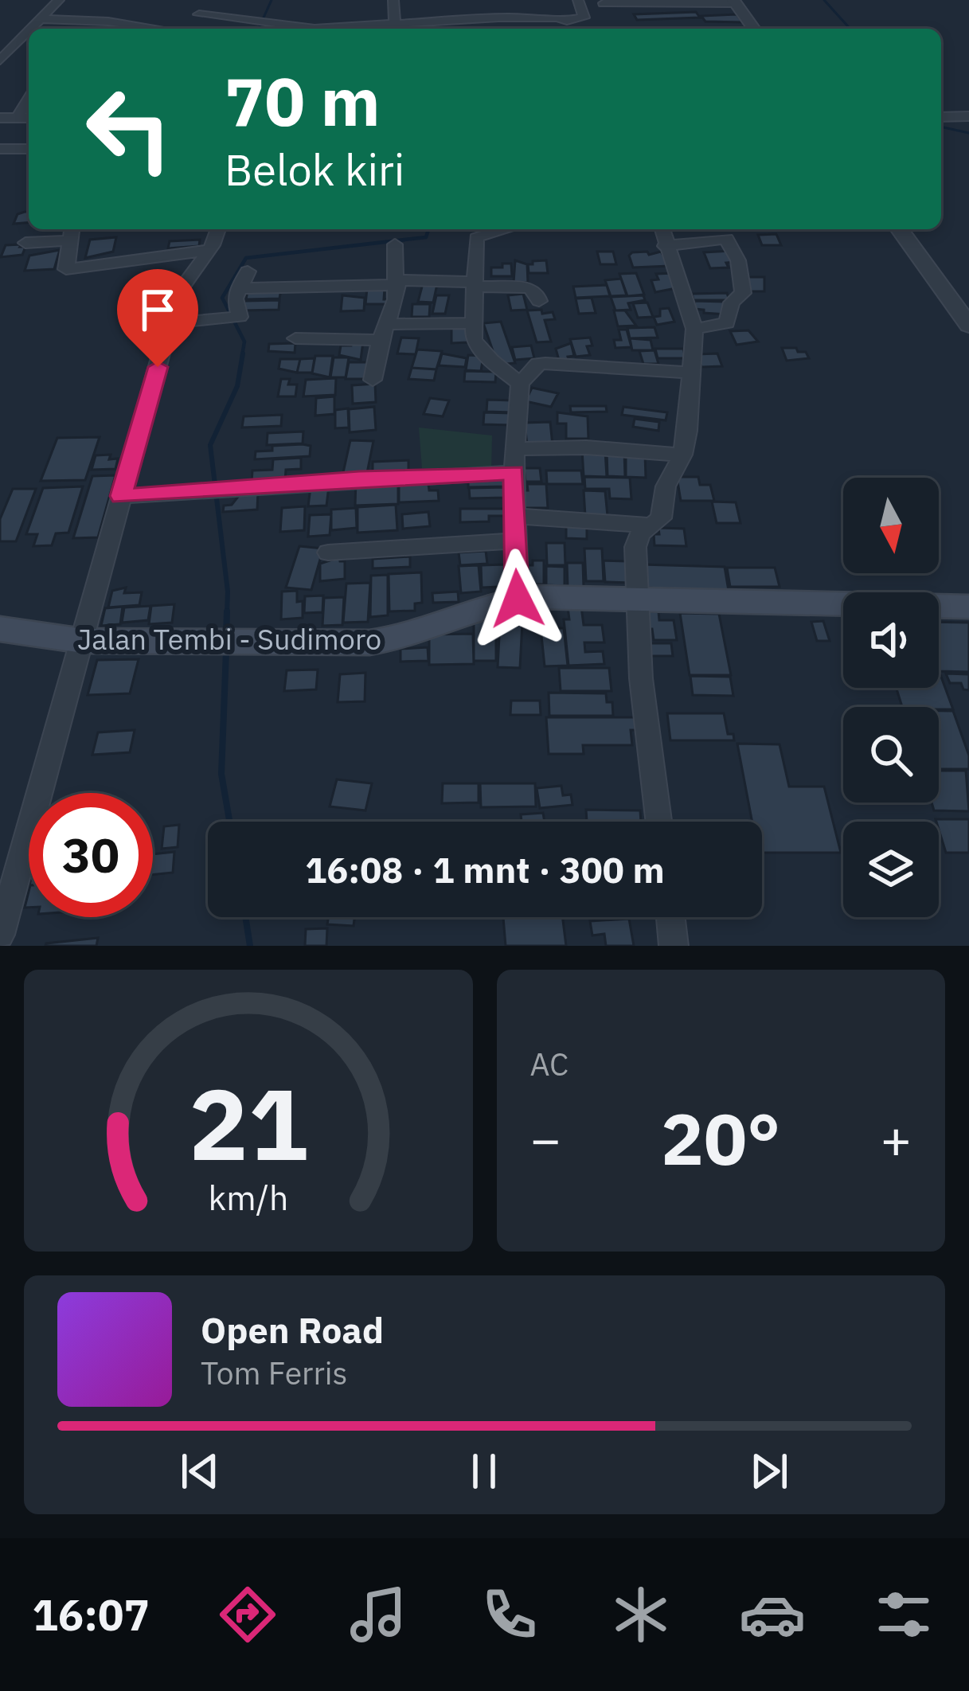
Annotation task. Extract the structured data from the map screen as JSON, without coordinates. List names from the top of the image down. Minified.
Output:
{"streets":{"main road":["Jalan Tembi - Sudimoro"]},"north":"bottom","page":{"turn":["70 m","Belok kiri"],"limit":"30","trip":"16:08 · 1 mnt · 300 m","tile":"AC","heat":["−","20°","+"],"song":["Open Road","Tom Ferris"],"tabs":"16:07","gauge":["21","km/h"]}}
